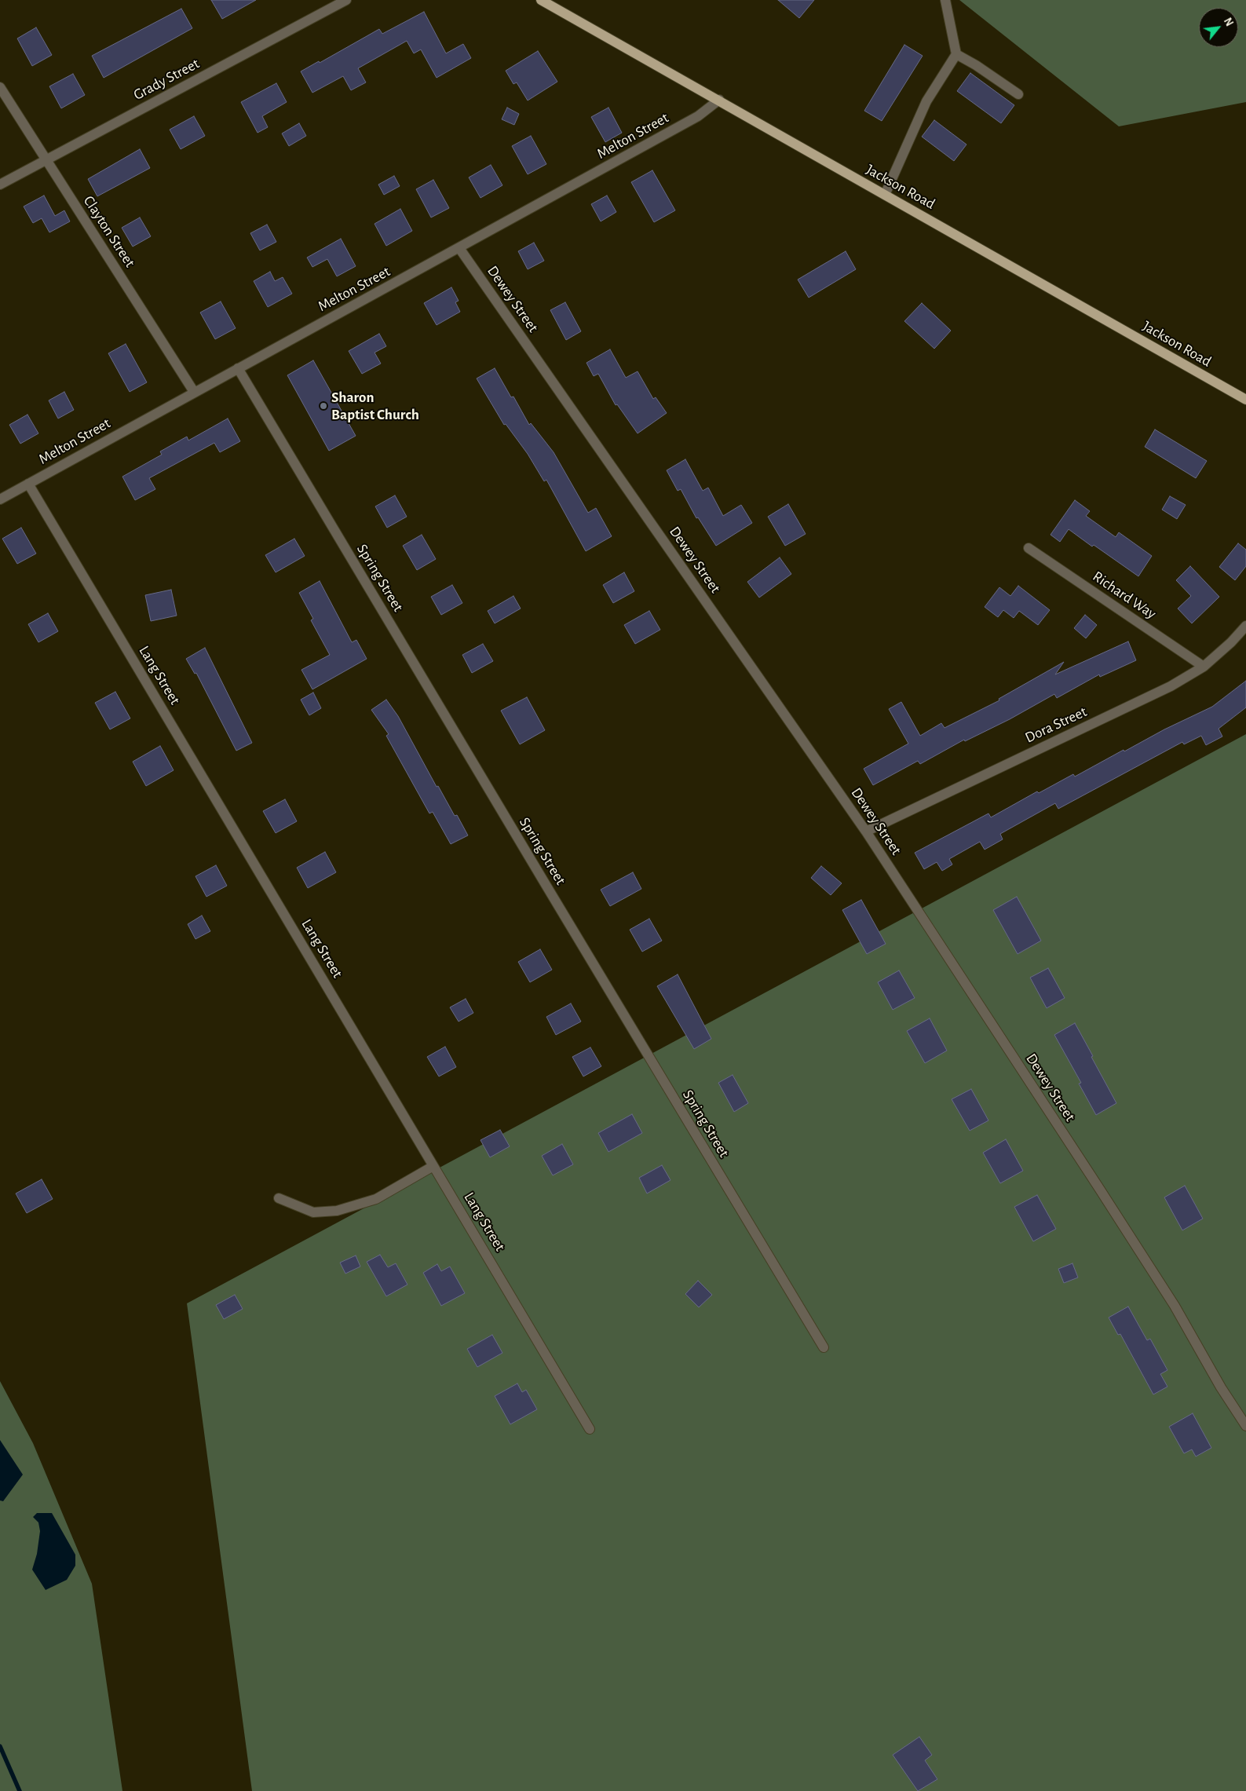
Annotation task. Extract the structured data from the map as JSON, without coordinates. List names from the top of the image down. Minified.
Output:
{"streets":{"main road":["Jackson Road"],"street":["Grady Street","Melton Street","Clayton Street","Dewey Street","Spring Street","Richard Way","Lang Street","Dora Street"]},"crossings":[["Grady Street","Clayton Street"],["Melton Street","Jackson Road"],["Melton Street","Clayton Street"],["Melton Street","Dewey Street"],["Melton Street","Spring Street"],["Melton Street","Lang Street"],["Dewey Street","Dora Street"],["Richard Way","Dora Street"]],"places":["Sharon Baptist Church"],"north":"top right"}
